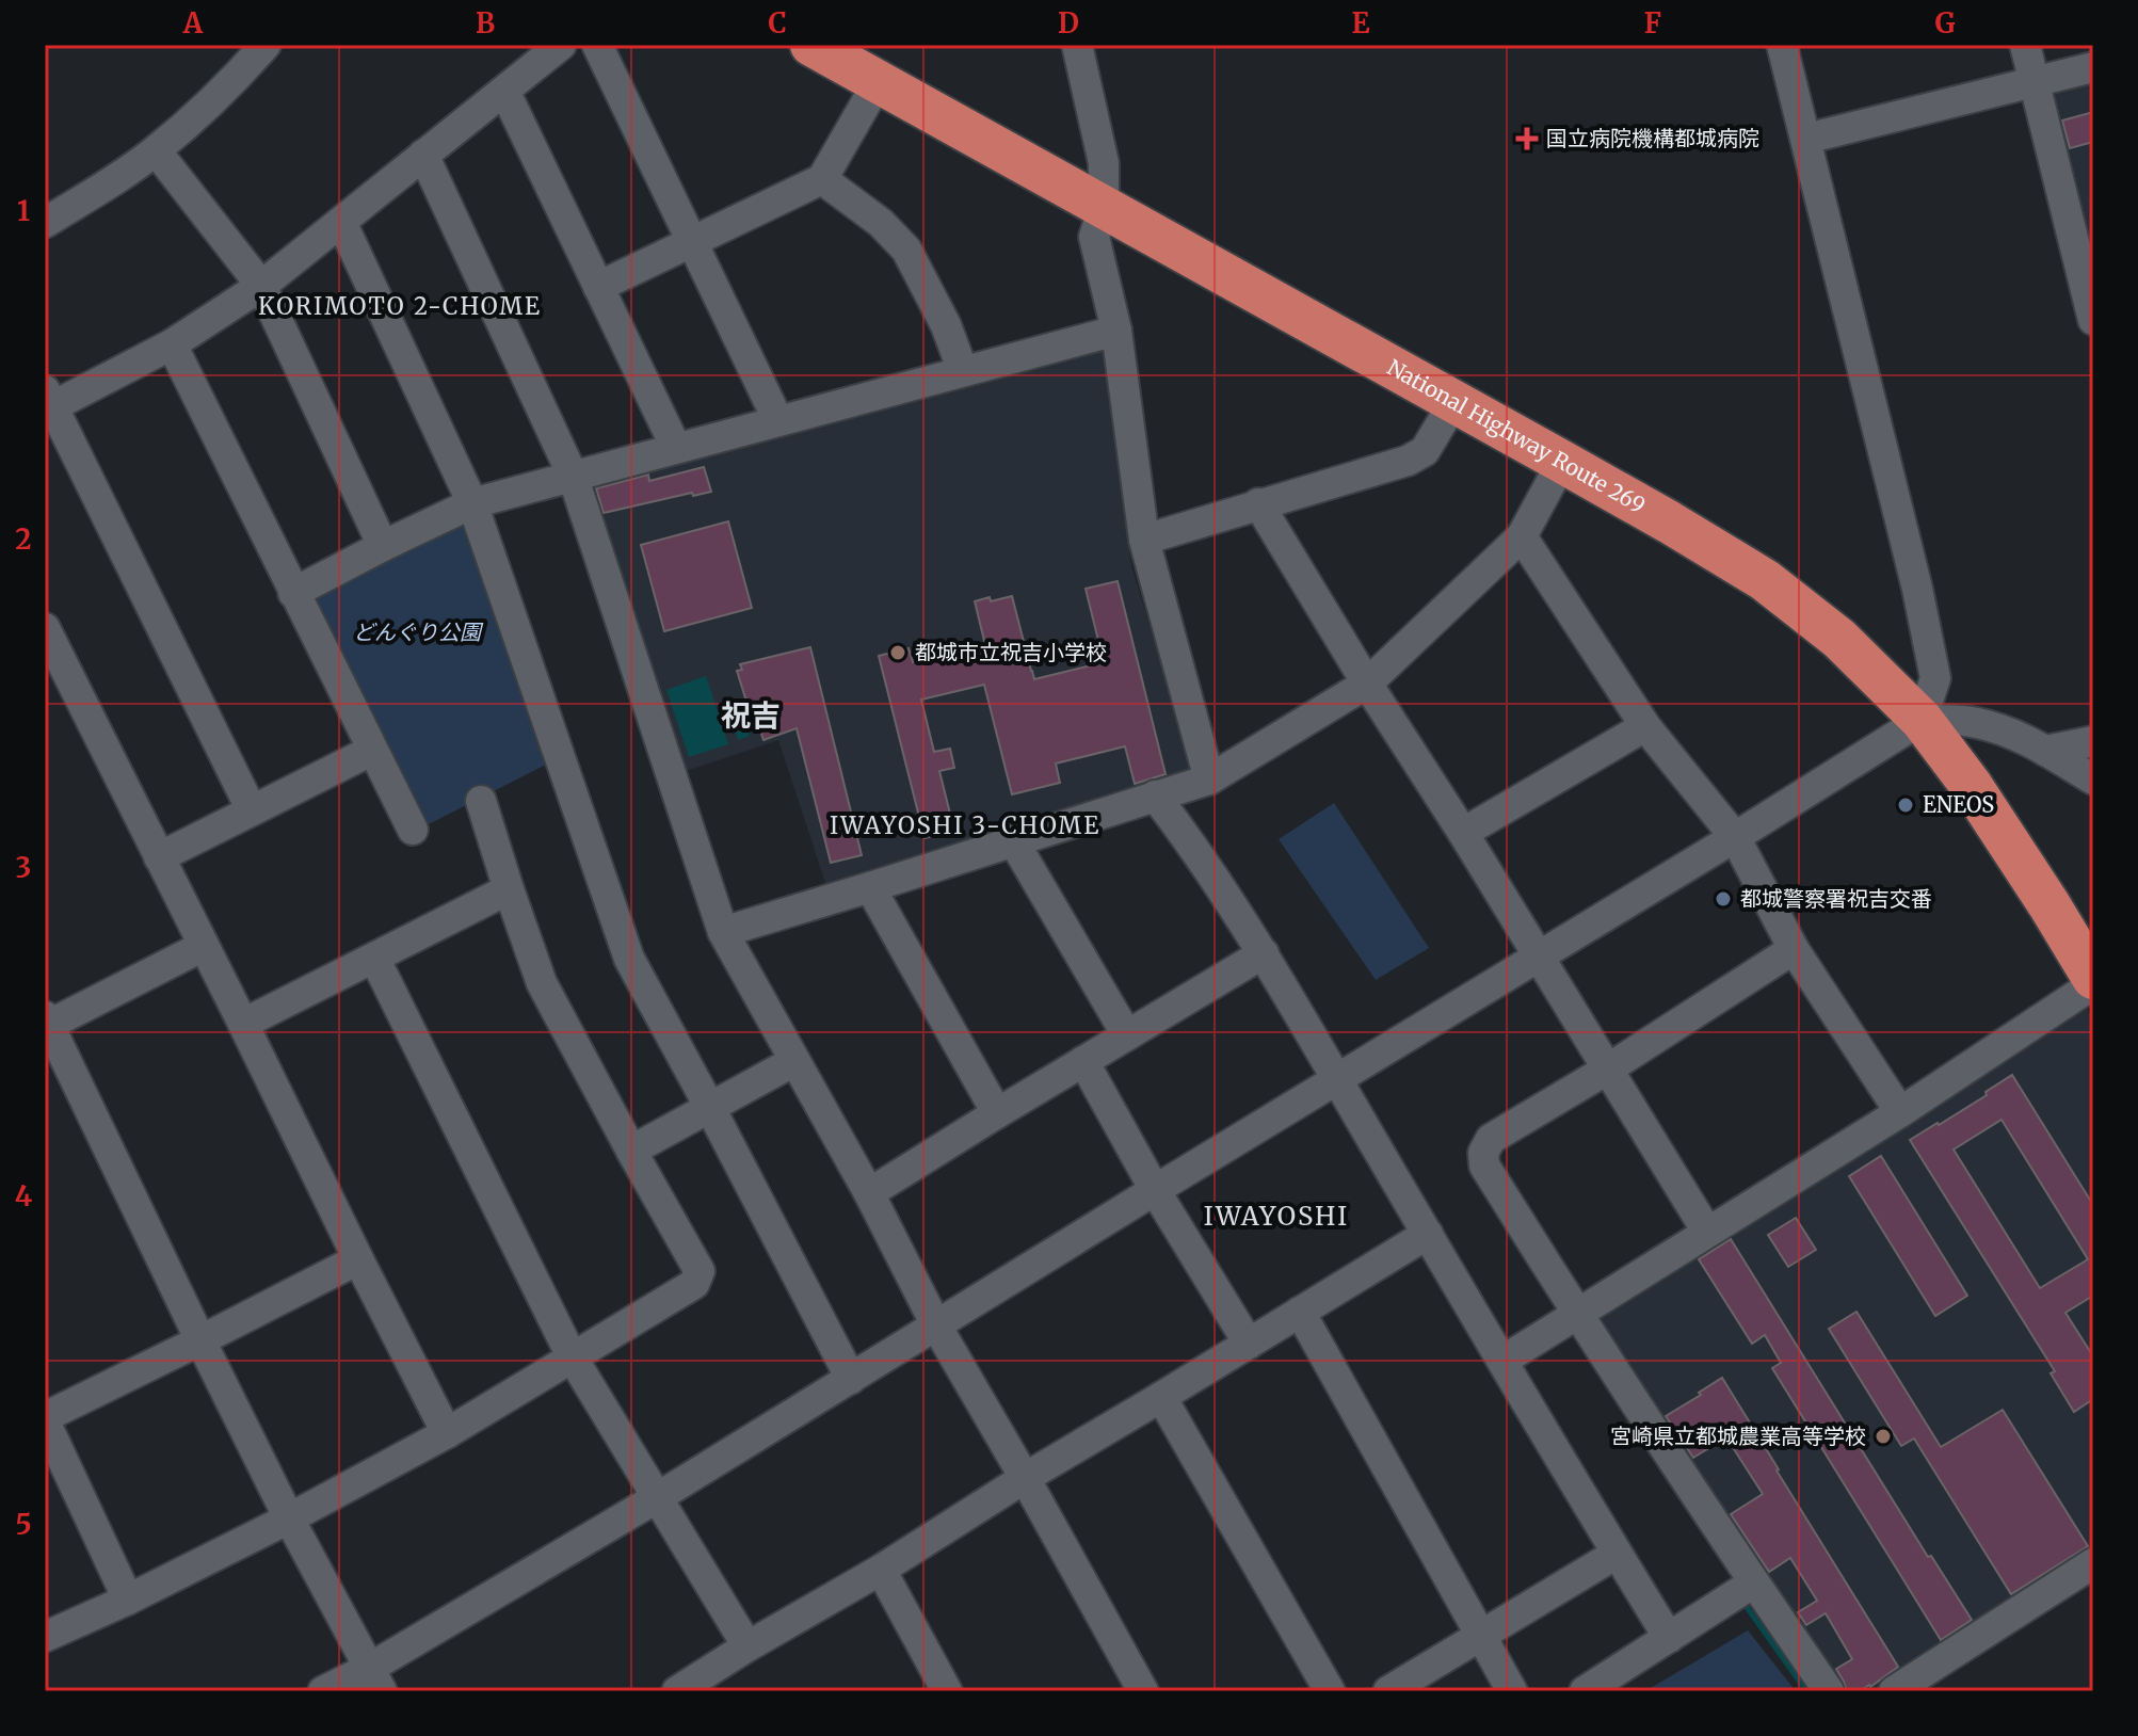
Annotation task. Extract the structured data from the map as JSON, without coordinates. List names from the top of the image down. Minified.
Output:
{"streets":{"highway":["National Highway Route 269"]},"districts":["KORIMOTO 2-CHOME","祝吉","IWAYOSHI 3-CHOME","IWAYOSHI"],"parks":["どんぐり公園"],"places":{"health":["国立病院機構都城病院"],"other":["都城市立祝吉小学校","ENEOS","都城警察署祝吉交番","宮崎県立都城農業高等学校"]},"grid":{"columns":["A","B","C","D","E","F","G"],"rows":["1","2","3","4","5"]}}
